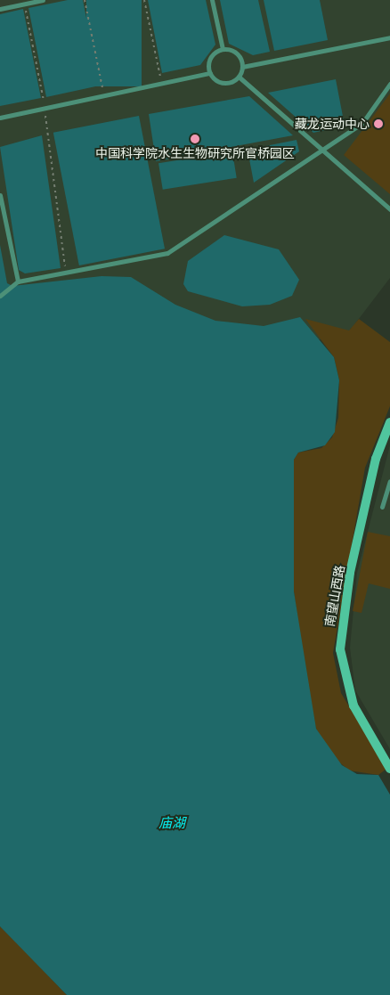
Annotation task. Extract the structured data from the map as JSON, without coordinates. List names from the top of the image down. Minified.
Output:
{"streets":{"street":["南望山西路"]},"water":["庙湖"],"places":["藏龙运动中心","中国科学院水生生物研究所官桥园区"]}
